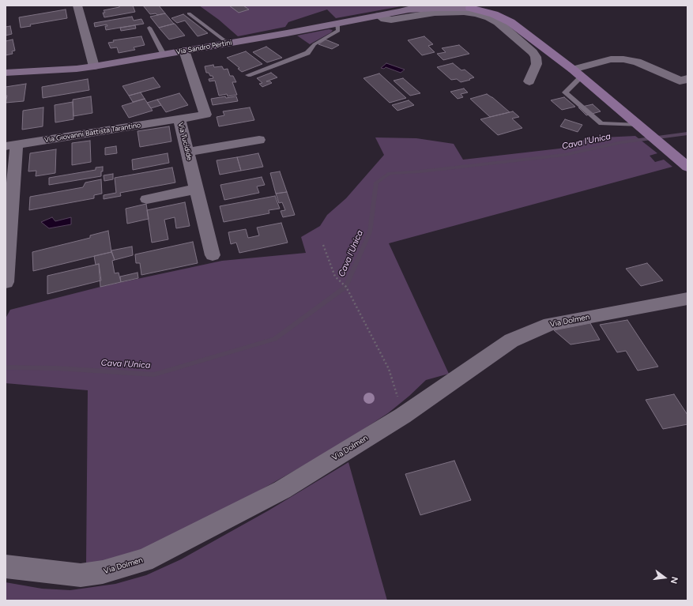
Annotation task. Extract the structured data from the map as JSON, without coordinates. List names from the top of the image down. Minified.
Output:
{"streets":{"street":["Via Sandro Pertini","Via Giovanni Battista Tarantino","Via Tucidide","Via Dolmen"]},"crossings":[["Via Sandro Pertini","Via Tucidide"],["Via Giovanni Battista Tarantino","Via Tucidide"]],"water":["Cava l'Unica"],"north":"right"}
